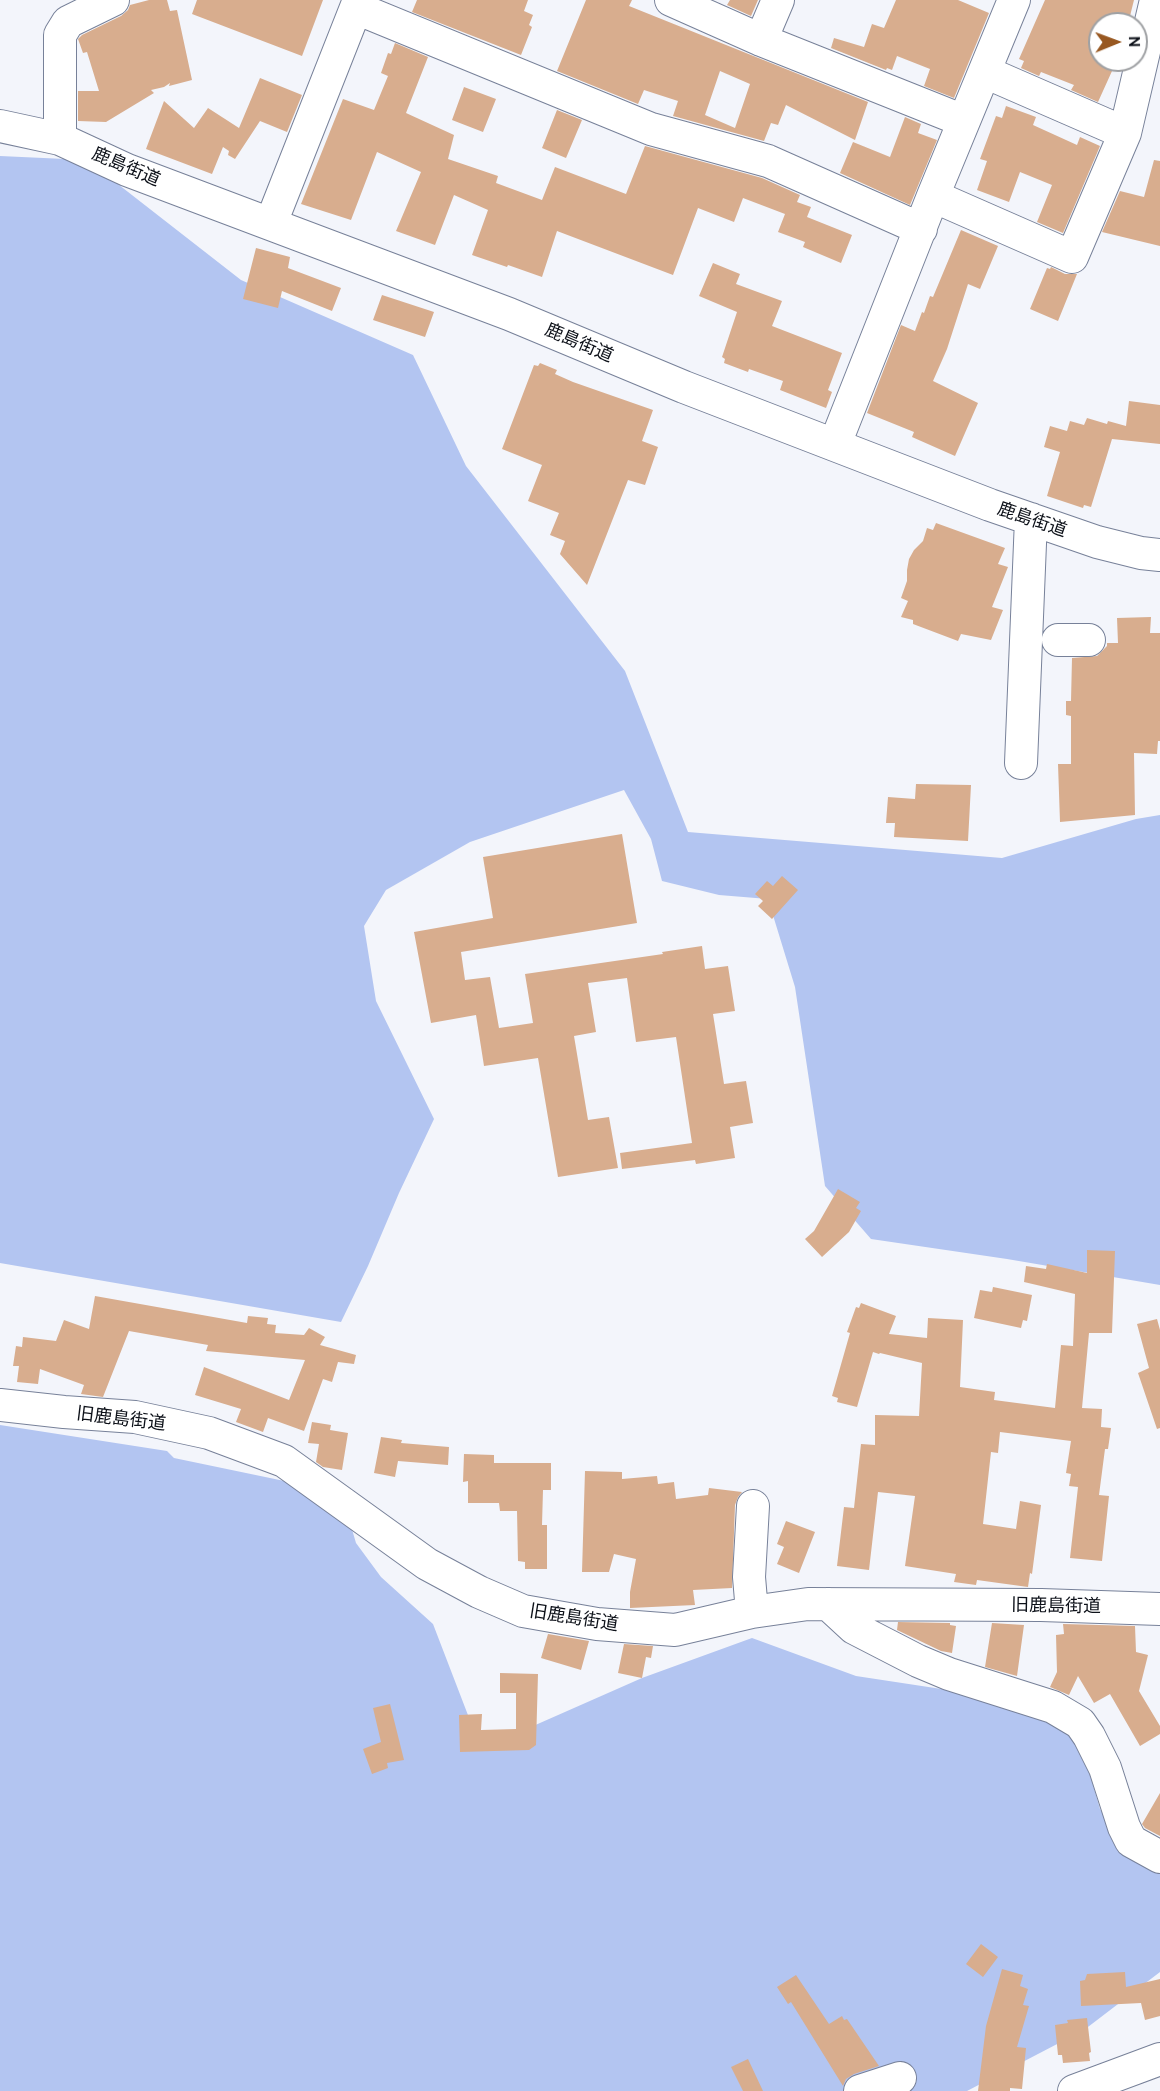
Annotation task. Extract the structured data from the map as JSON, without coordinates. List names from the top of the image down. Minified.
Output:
{"streets":{"street":["鹿島街道","旧鹿島街道"]},"north":"right"}
